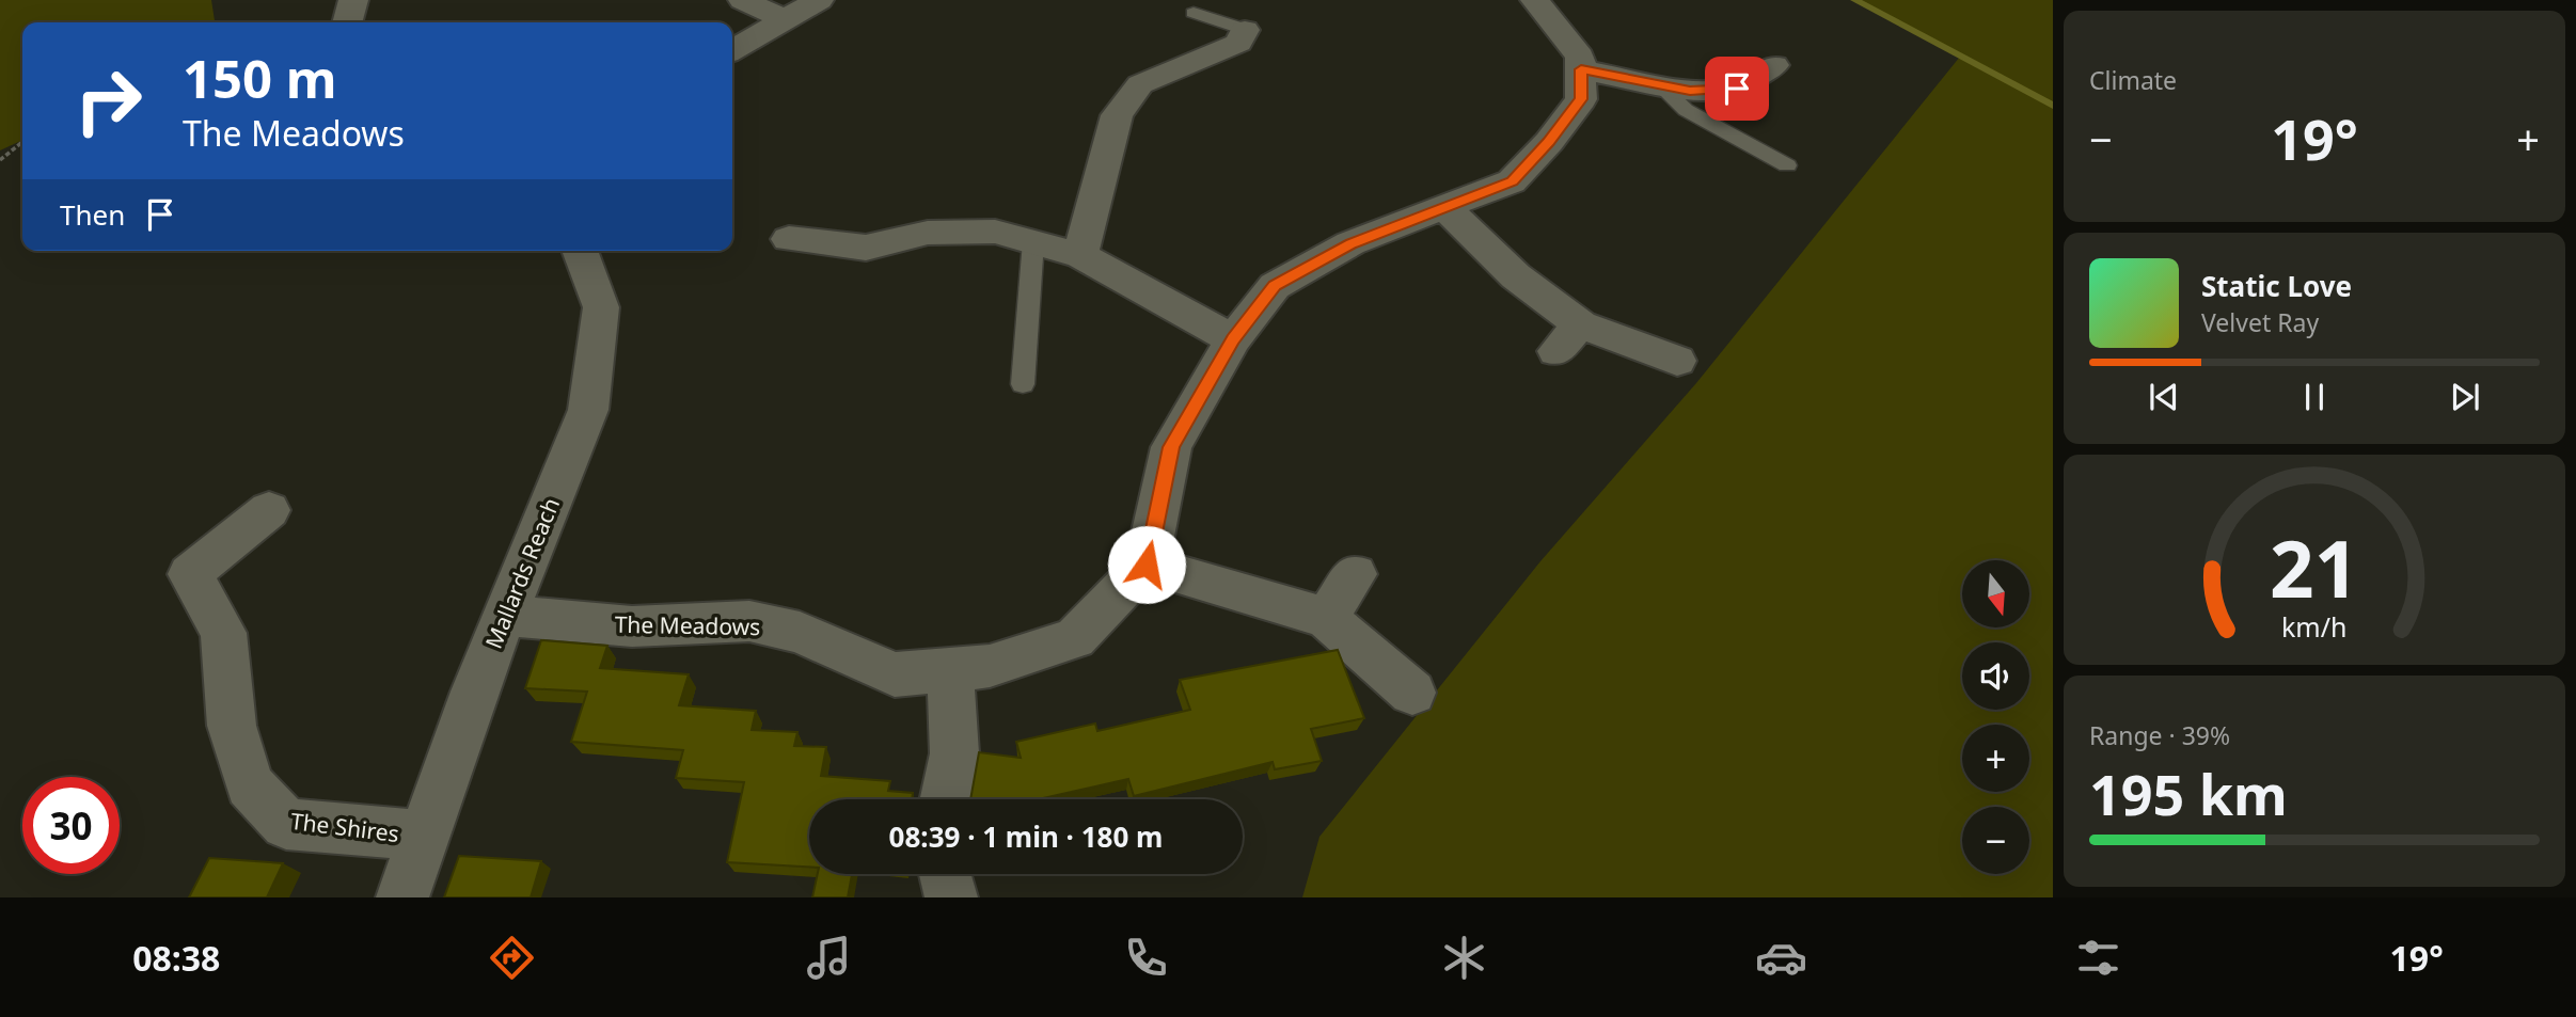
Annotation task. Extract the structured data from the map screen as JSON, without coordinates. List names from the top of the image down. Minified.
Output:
{"streets":{"street":["Mallards Reach","The Meadows","The Shires"]},"crossings":[["Mallards Reach","The Meadows"],["Mallards Reach","The Shires"]],"north":"bottom","page":{"tile":["Climate",["Range · 39%","195 km"]],"turn":["150 m","The Meadows"],"heat":["−","19°","+"],"then":"Then","song":["Static Love","Velvet Ray"],"map_buttons":["+","−"],"limit":"30","trip":"08:39 · 1 min · 180 m","tabs":["08:38","19°"],"gauge":["21","km/h"]}}
